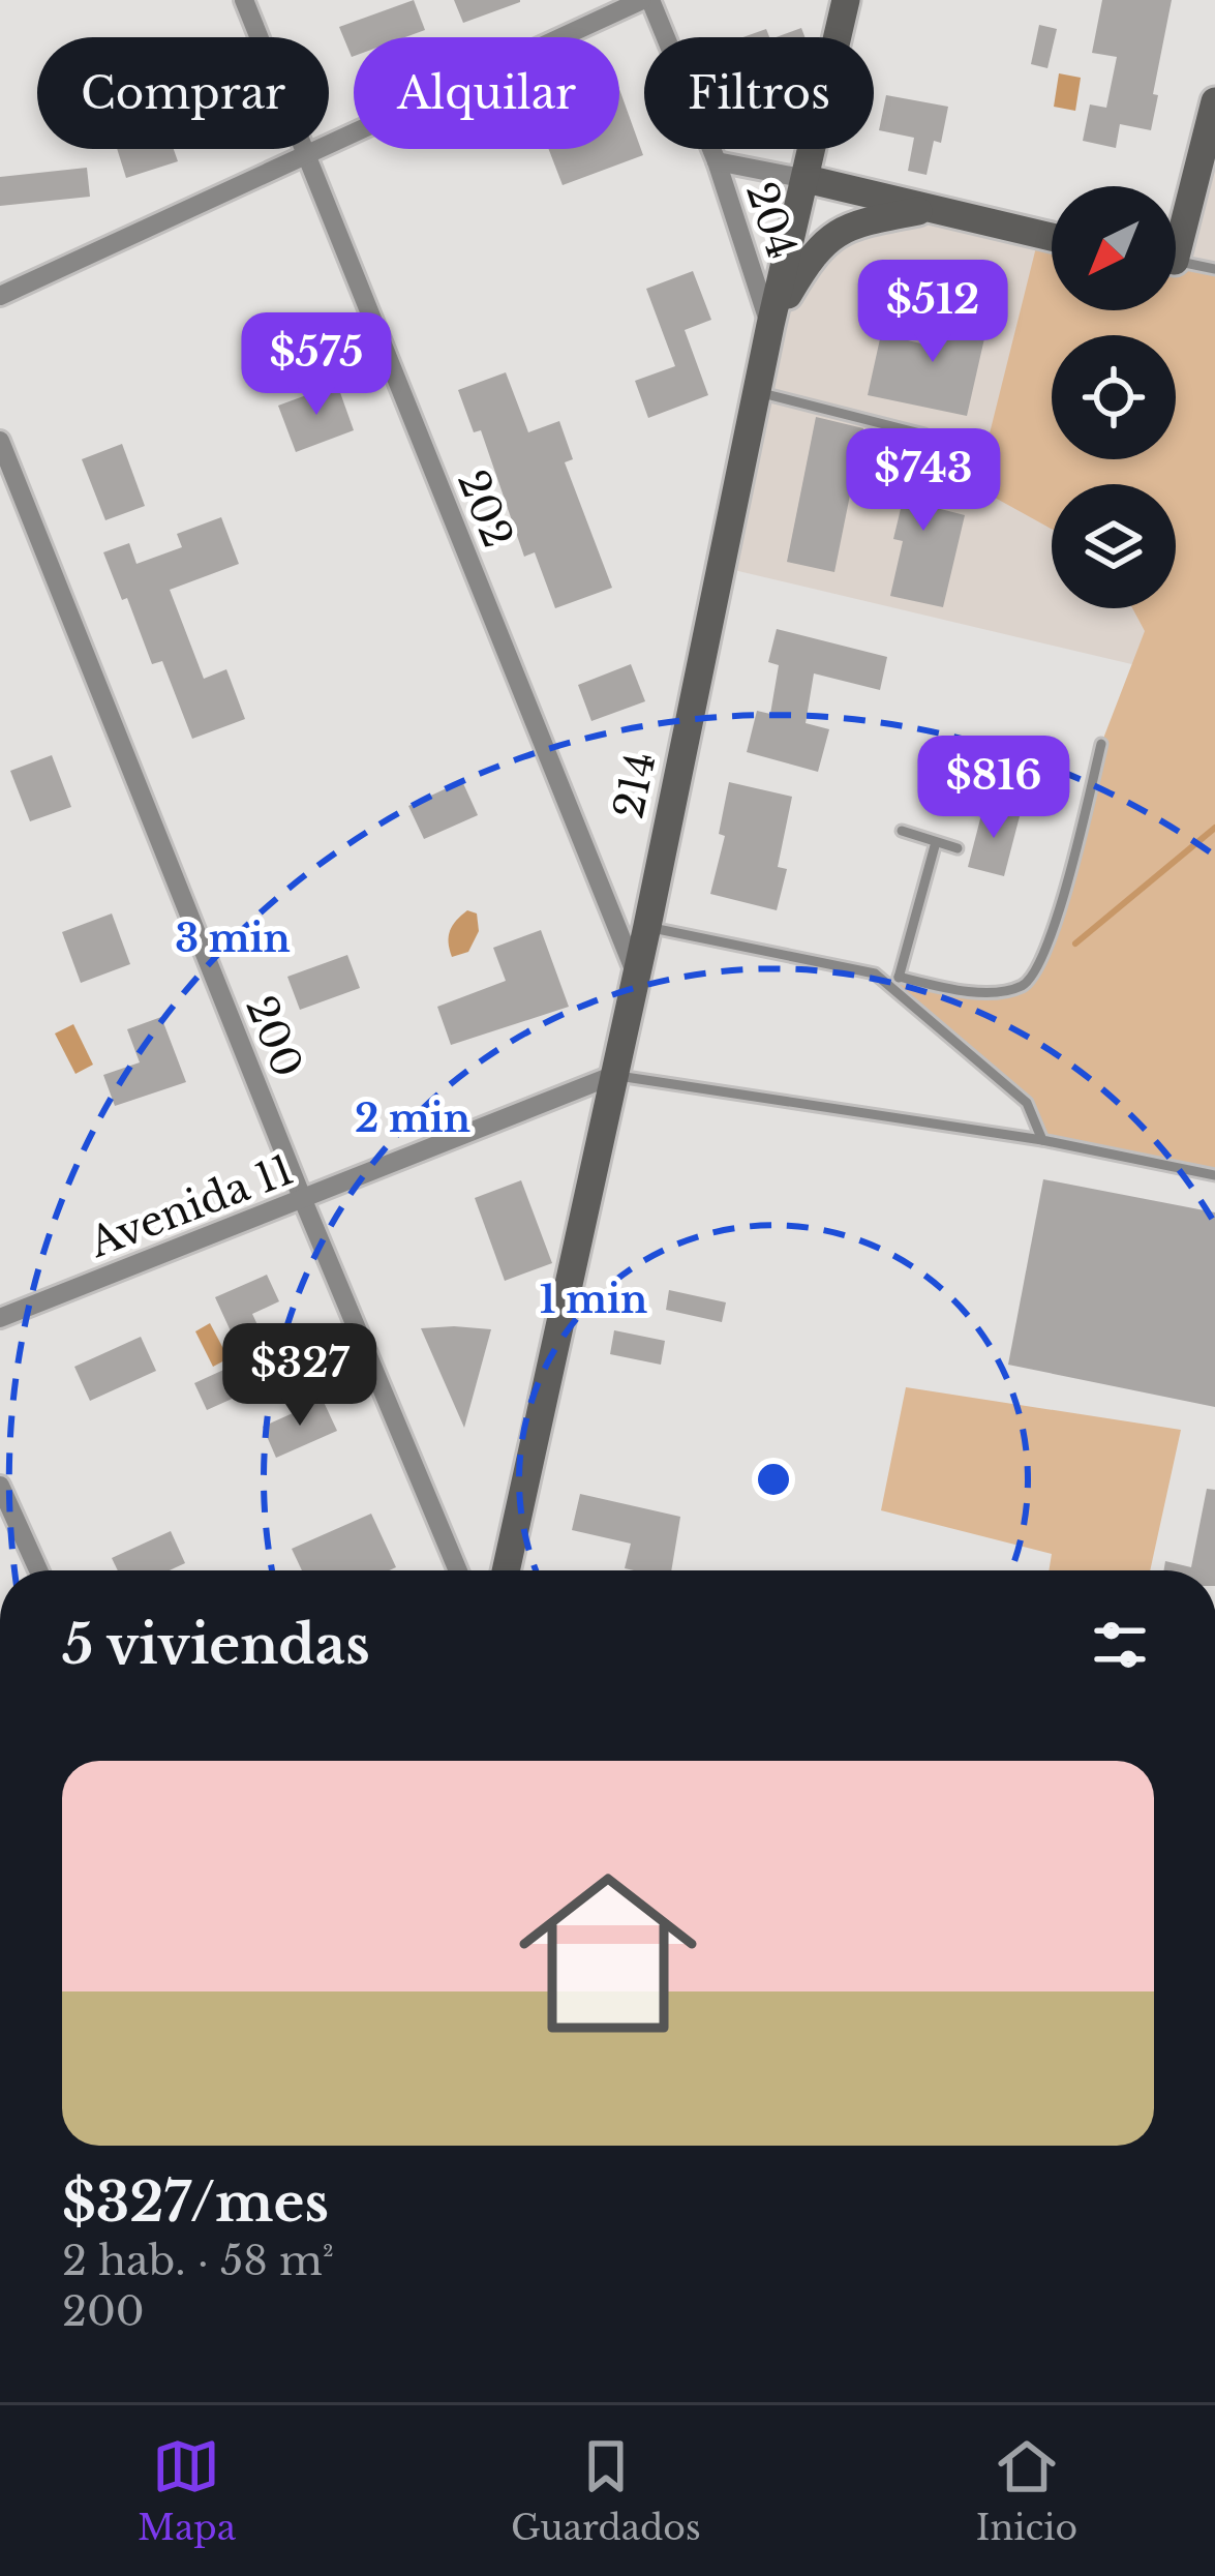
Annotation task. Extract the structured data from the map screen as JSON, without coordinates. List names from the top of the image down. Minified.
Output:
{"streets":{"street":["204","202","214","200","Avenida 11"]},"crossings":[["204","214"],["202","214"],["214","Avenida 11"],["200","Avenida 11"]],"north":"bottom left","page":{"chip":["Comprar","Alquilar","Filtros"],"price":["$512","$575","$743","$816","$327"],"heading":"5 viviendas","list":[{"name":"$327/mes","note":"2 hab. · 58 m² · 200"}],"tabs":["Mapa","Guardados","Inicio"]},"rings":["3 min","2 min","1 min"]}
